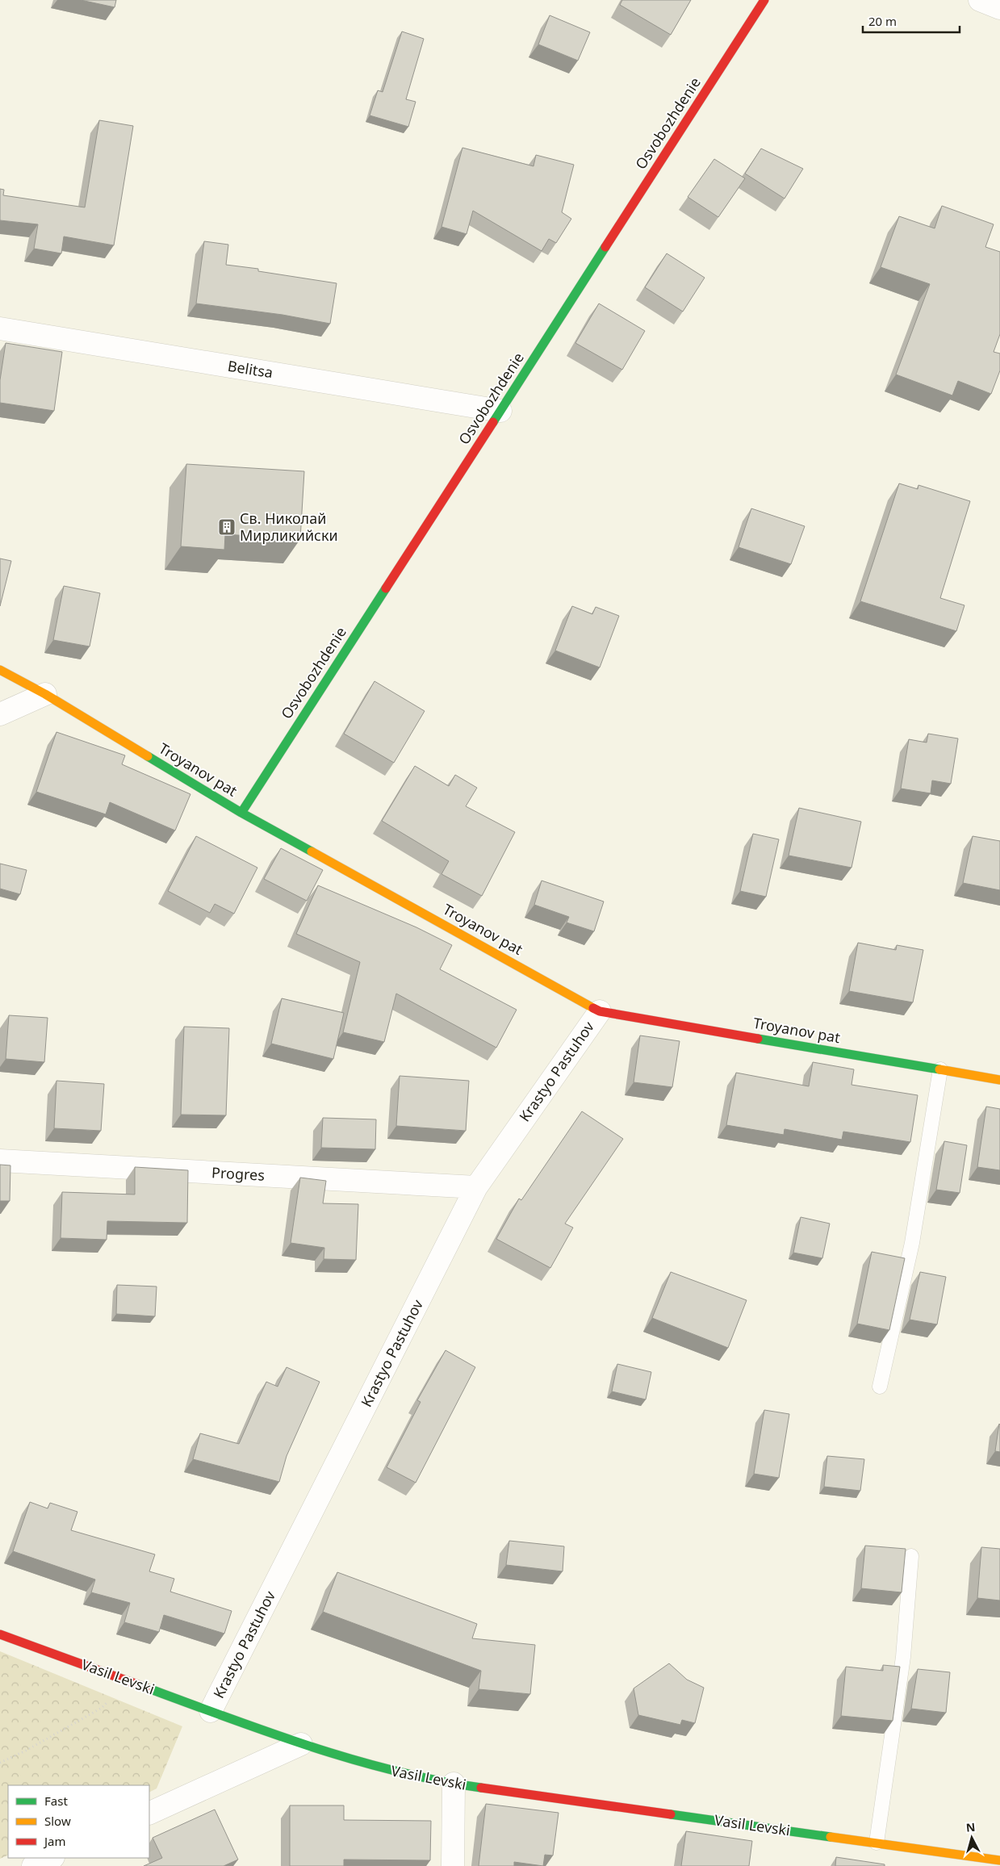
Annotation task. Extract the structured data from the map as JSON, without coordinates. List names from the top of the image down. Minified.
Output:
{"streets":{"street":["Osvobozhdenie","Belitsa","Troyanov pat","Krastyo Pastuhov","Progres","Vasil Levski"]},"crossings":[["Osvobozhdenie","Belitsa"],["Osvobozhdenie","Troyanov pat"],["Troyanov pat","Krastyo Pastuhov"],["Krastyo Pastuhov","Progres"],["Krastyo Pastuhov","Vasil Levski"]],"places":{"building":["Св. Николай Мирликийски"]},"legend":["Fast","Slow","Jam"],"scale_bar":"20 m","north":"top"}
